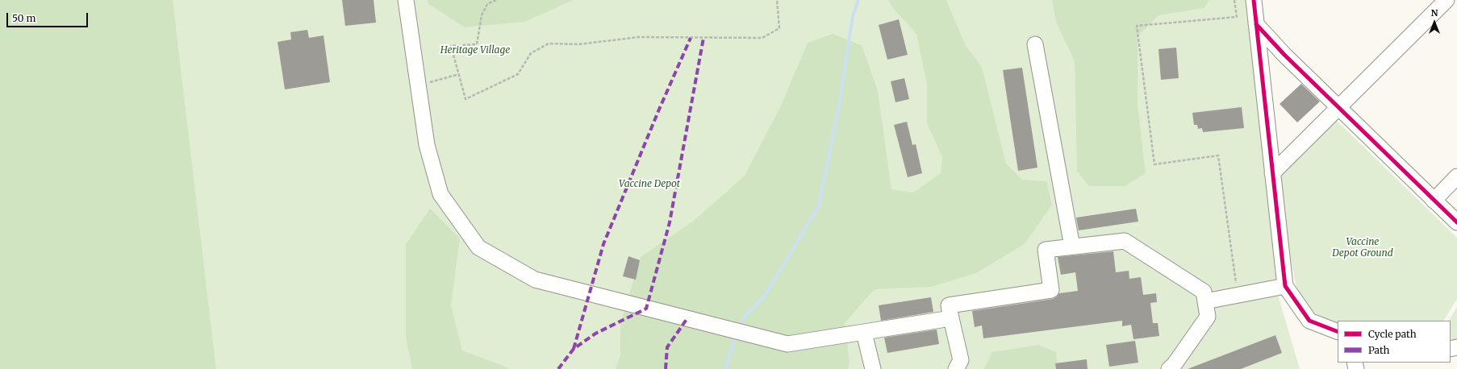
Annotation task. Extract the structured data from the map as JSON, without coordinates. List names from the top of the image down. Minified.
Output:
{"parks":["Heritage Village","Vaccine Depot","Vaccine Depot Ground"],"legend":["Cycle path","Path"],"scale_bar":"50 m","north":"top"}
